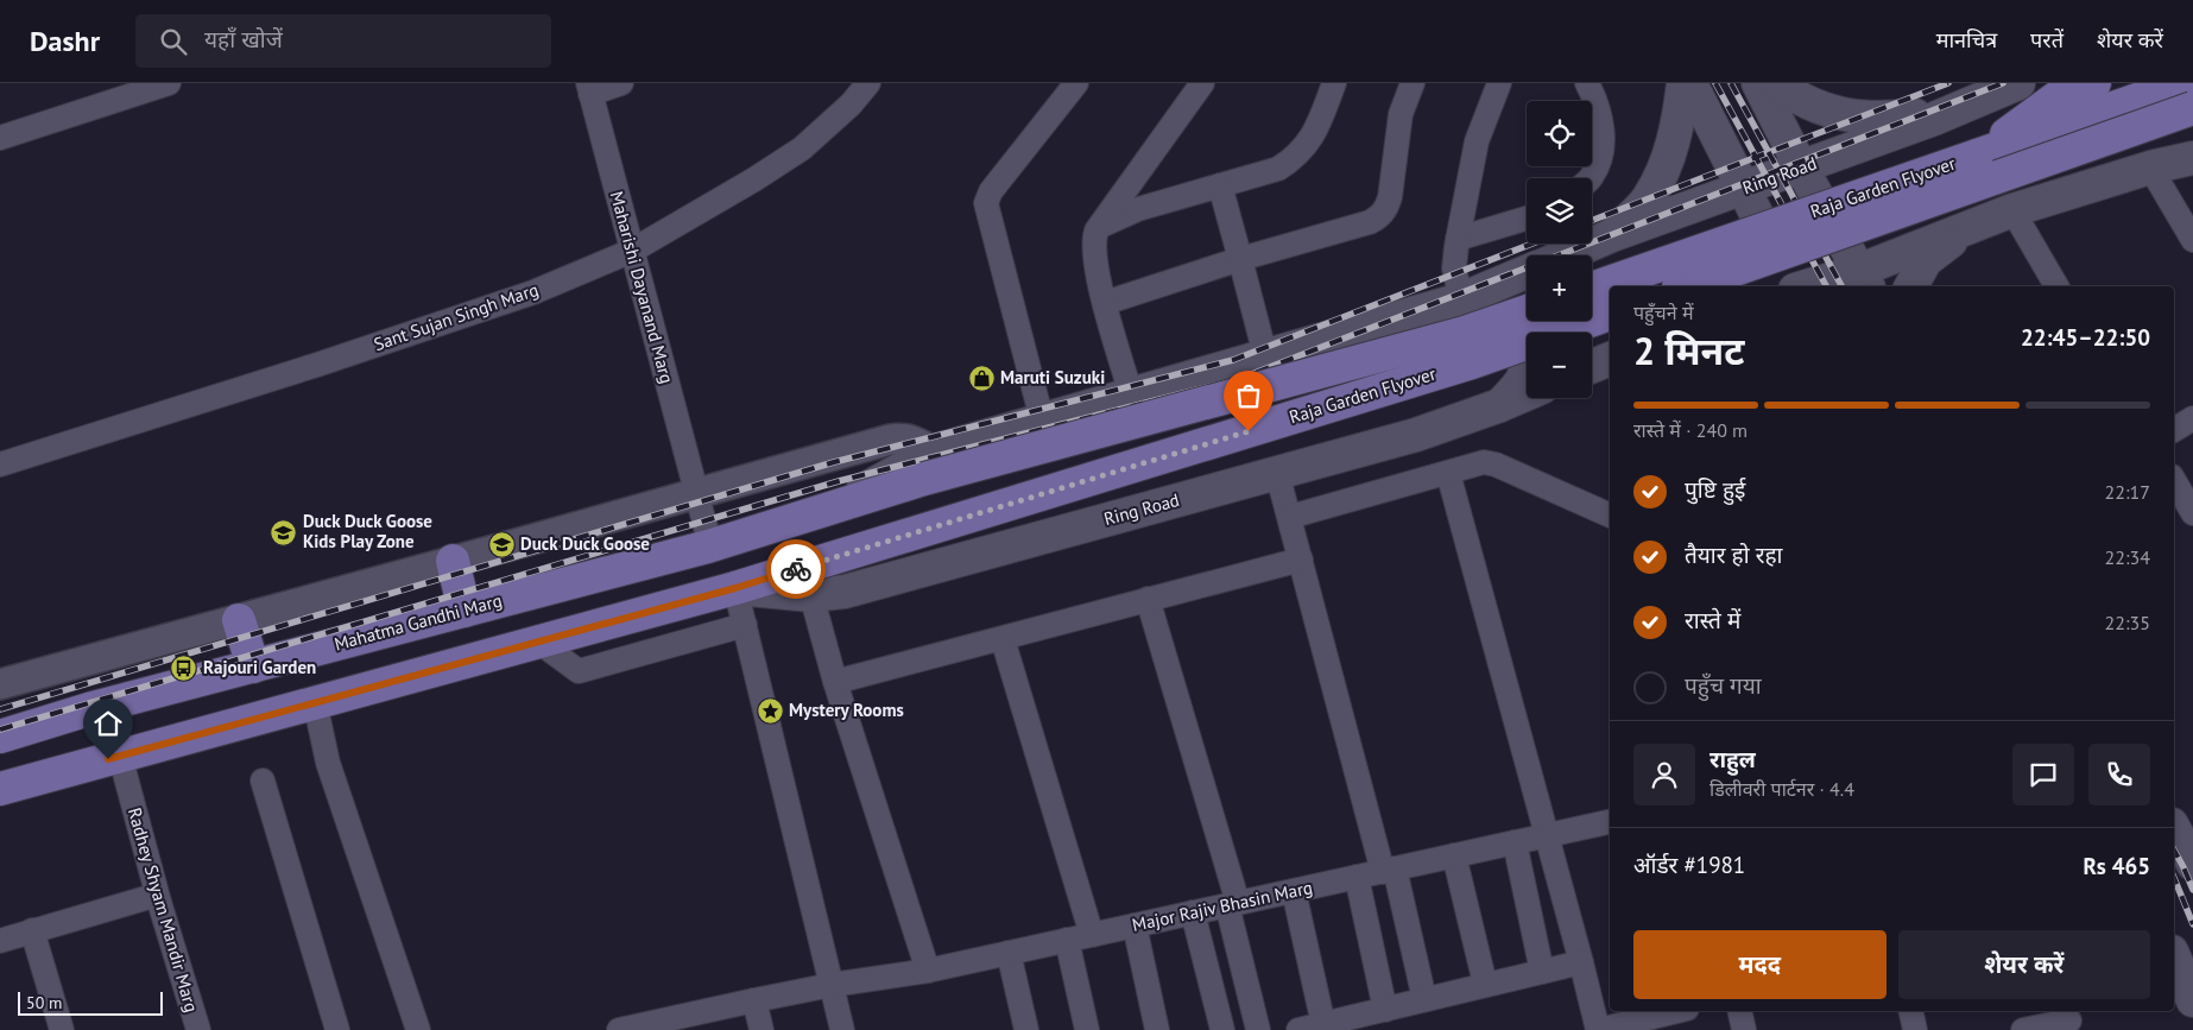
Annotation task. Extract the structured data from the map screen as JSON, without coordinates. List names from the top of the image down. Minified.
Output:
{"streets":{"main road":["Ring Road","Raja Garden Flyover","Mahatma Gandhi Marg"],"street":["Maharishi Dayanand Marg","Sant Sujan Singh Marg","Major Rajiv Bhasin Marg","Radhey Shyam Mandir Marg"]},"crossings":[["Ring Road","Raja Garden Flyover"],["Raja Garden Flyover","Mahatma Gandhi Marg"],["Maharishi Dayanand Marg","Sant Sujan Singh Marg"],["Maharishi Dayanand Marg","Mahatma Gandhi Marg"]],"places":{"shop":["Maruti Suzuki"],"school or university":["Duck Duck Goose Kids Play Zone","Duck Duck Goose"],"bus stop":["Rajouri Garden"],"place":["Mystery Rooms"]},"scale_bar":"50 m","page":{"header":"Dashr","search":"यहाँ खोजें","nav":["मानचित्र","परतें","शेयर करें"],"map_buttons":["+","−"],"heading":["2 मिनट","पहुँचने में","22:45–22:50"],"panel":["राहुल","डिलीवरी पार्टनर · 4.4","ऑर्डर #1981","Rs 465"],"bar":"रास्ते में · 240 m","list":[["पुष्टि हुई","22:17"],["तैयार हो रहा","22:34"],["रास्ते में","22:35"],"पहुँच गया"],"buttons":["मदद","शेयर करें"],"scale":"50 m"}}
